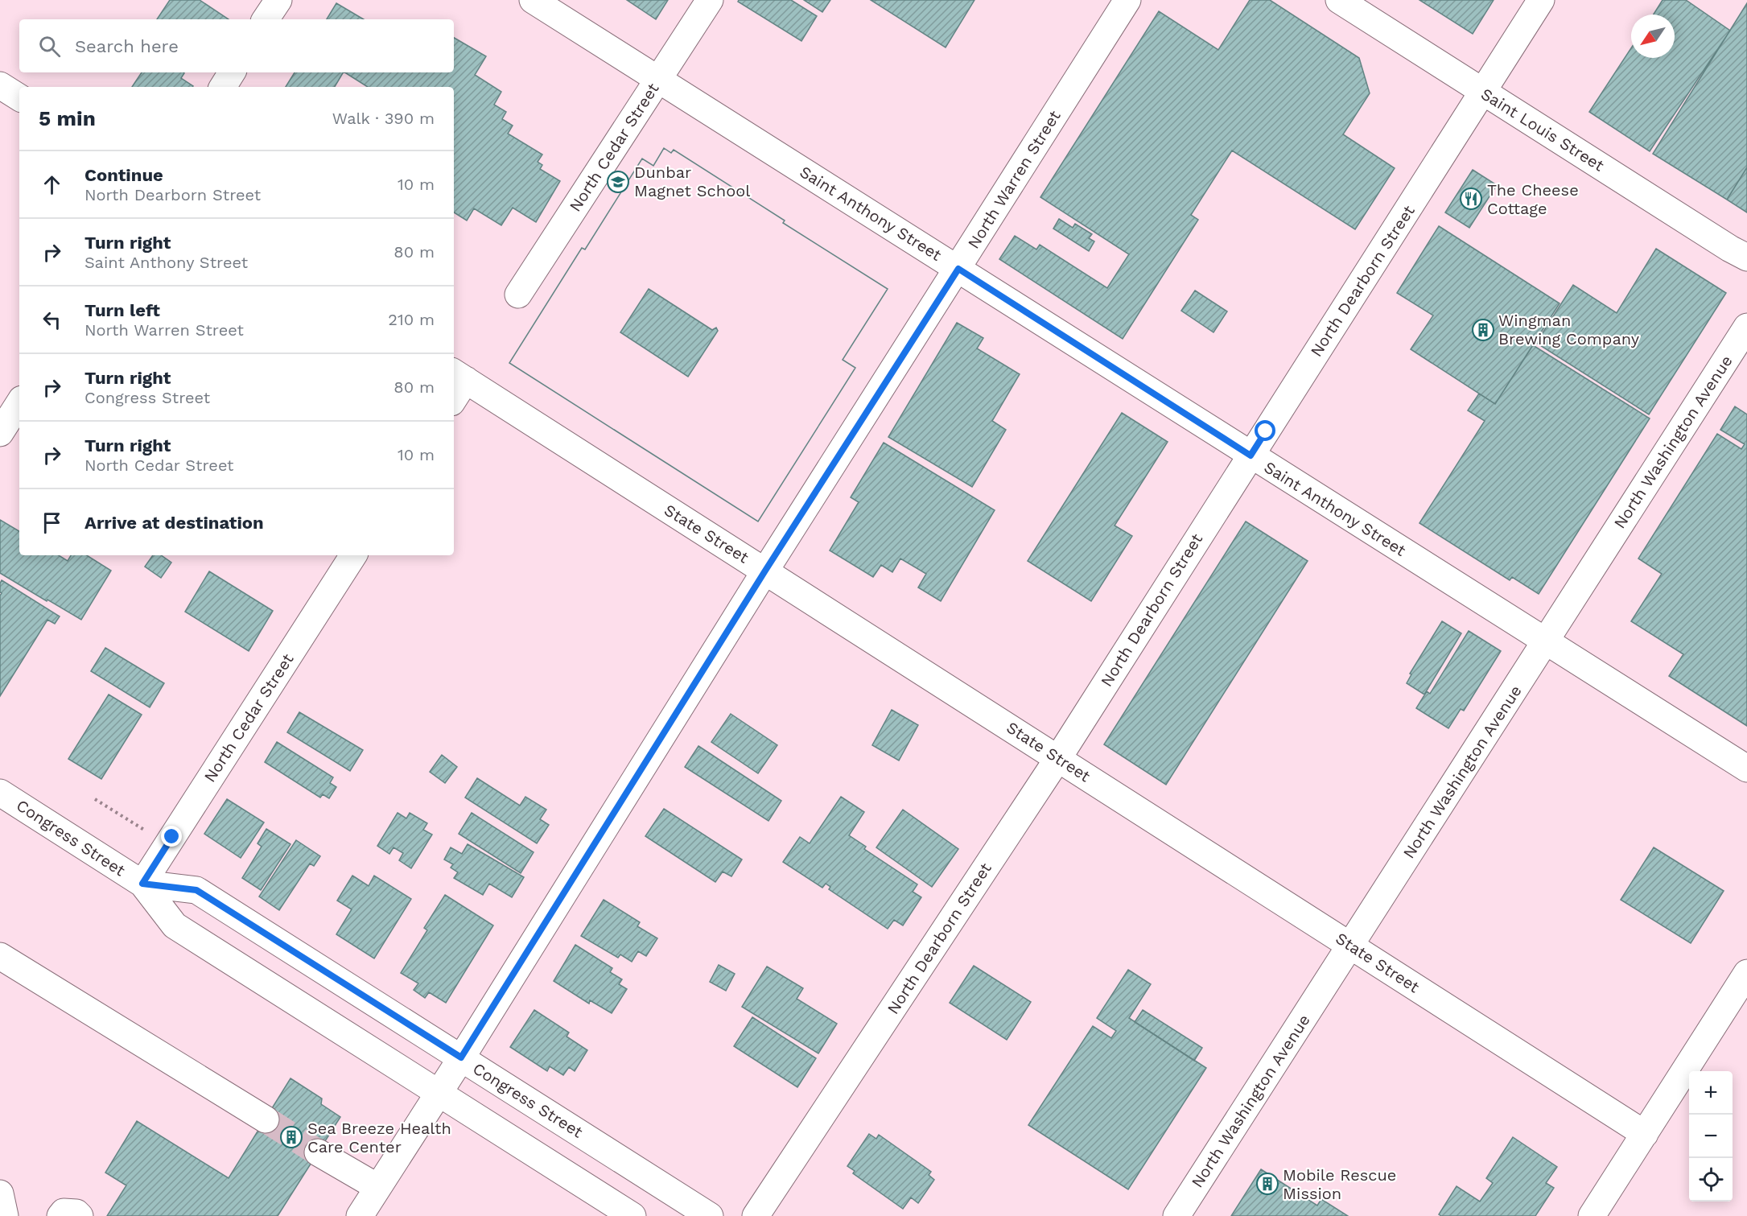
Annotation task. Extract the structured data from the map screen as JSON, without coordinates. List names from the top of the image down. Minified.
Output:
{"streets":{"street":["Saint Louis Street","North Cedar Street","North Warren Street","Saint Anthony Street","North Dearborn Street","North Washington Avenue","State Street","Congress Street"]},"crossings":[["Saint Louis Street","North Dearborn Street"],["North Cedar Street","Saint Anthony Street"],["North Cedar Street","Congress Street"],["North Warren Street","Saint Anthony Street"],["North Warren Street","State Street"],["North Warren Street","Congress Street"],["Saint Anthony Street","North Dearborn Street"],["Saint Anthony Street","North Washington Avenue"],["North Dearborn Street","State Street"],["North Washington Avenue","State Street"]],"places":{"school or university":["Dunbar Magnet School"],"restaurant":["The Cheese Cottage"],"building":["Wingman Brewing Company","Sea Breeze Health Care Center","Mobile Rescue Mission"]},"north":"bottom left","page":{"search":"Search here","heading":["5 min","Walk · 390 m"],"list":[["Continue","North Dearborn Street","10 m"],["Turn right","Saint Anthony Street","80 m"],["Turn left","North Warren Street","210 m"],["Turn right","Congress Street","80 m"],["Turn right","North Cedar Street","10 m"],"Arrive at destination"],"map_buttons":["+","−"]}}
